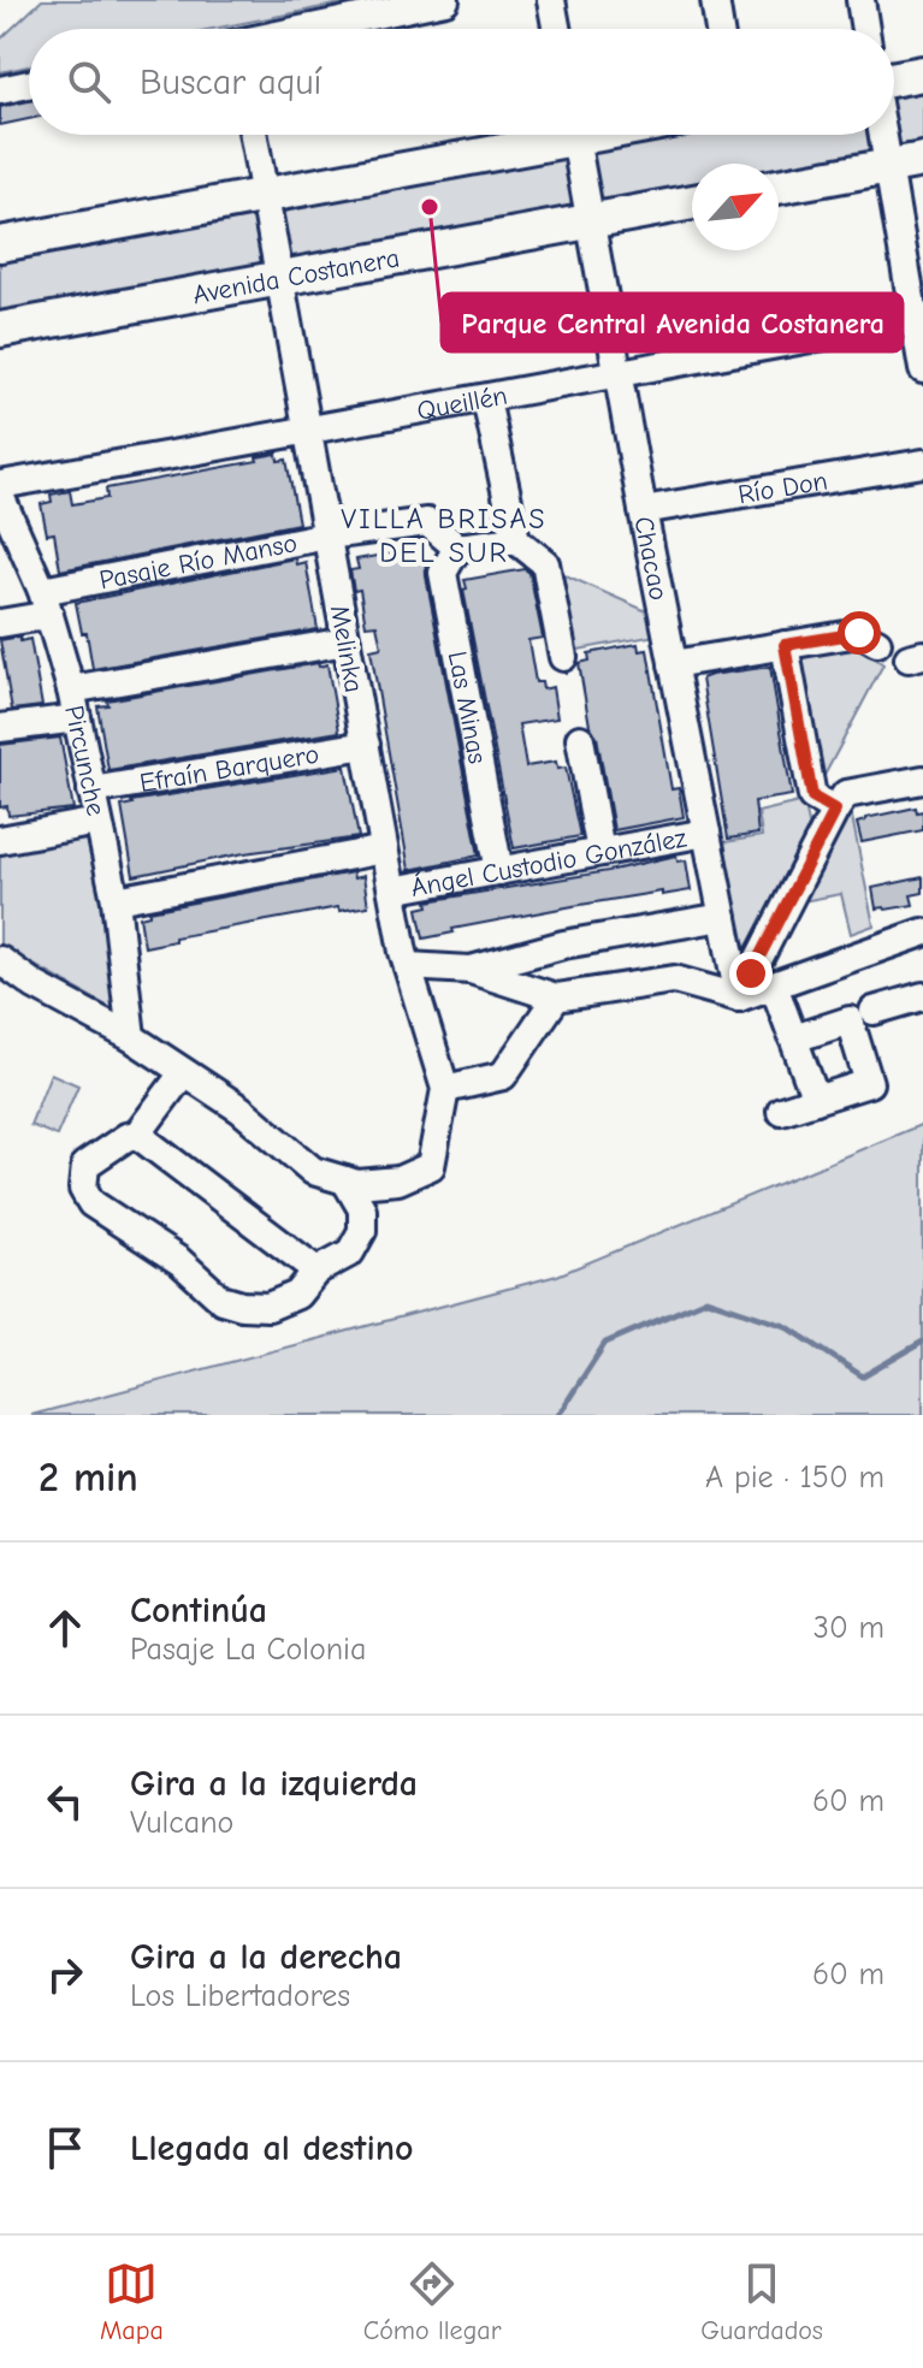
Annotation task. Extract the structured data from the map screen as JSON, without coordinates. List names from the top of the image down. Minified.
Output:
{"streets":{"main road":["Avenida Costanera"],"street":["Queillén","Río Don","Chacao","Pasaje Río Manso","Melinka","Las Minas","Pircunche","Efraín Barquero","Ángel Custodio González"]},"crossings":[["Avenida Costanera","Chacao"],["Avenida Costanera","Melinka"],["Queillén","Chacao"],["Queillén","Melinka"],["Río Don","Chacao"],["Chacao","Ángel Custodio González"],["Pasaje Río Manso","Melinka"],["Pasaje Río Manso","Las Minas"],["Pasaje Río Manso","Pircunche"],["Melinka","Efraín Barquero"],["Melinka","Ángel Custodio González"],["Las Minas","Ángel Custodio González"],["Pircunche","Efraín Barquero"],["Pircunche","Ángel Custodio González"]],"districts":["VILLA BRISAS DEL SUR"],"places":["Parque Central Avenida Costanera"],"north":"top right","page":{"search":"Buscar aquí","heading":["2 min","A pie · 150 m"],"list":[["Continúa","Pasaje La Colonia","30 m"],["Gira a la izquierda","Vulcano","60 m"],["Gira a la derecha","Los Libertadores","60 m"],"Llegada al destino"],"nav":["Mapa","Cómo llegar","Guardados"]}}
